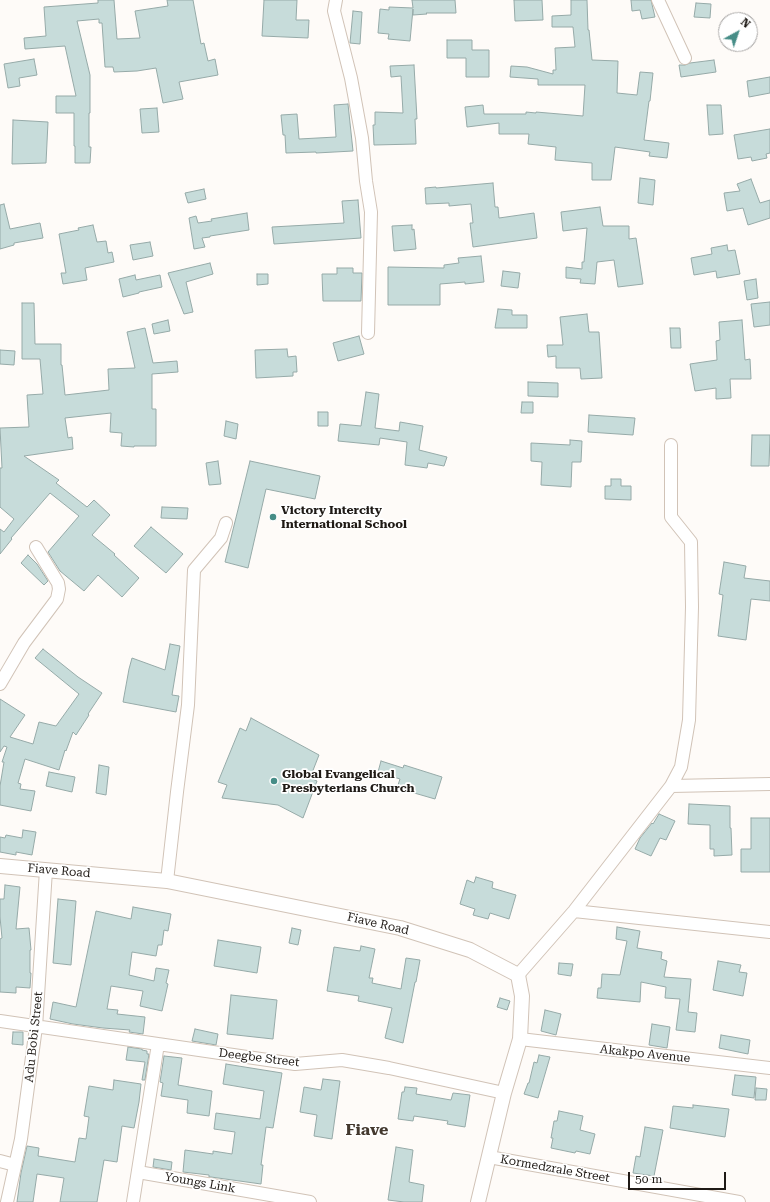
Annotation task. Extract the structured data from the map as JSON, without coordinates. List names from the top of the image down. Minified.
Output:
{"streets":{"street":["Fiave Road","Adu Bobi Street","Akakpo Avenue","Deegbe Street","Kormedzrale Street","Youngs Link"]},"crossings":[["Fiave Road","Adu Bobi Street"],["Adu Bobi Street","Deegbe Street"]],"districts":["Fiave"],"places":["Victory Intercity International School","Global Evangelical Presbyterians Church"],"scale_bar":"50 m","north":"top right"}
